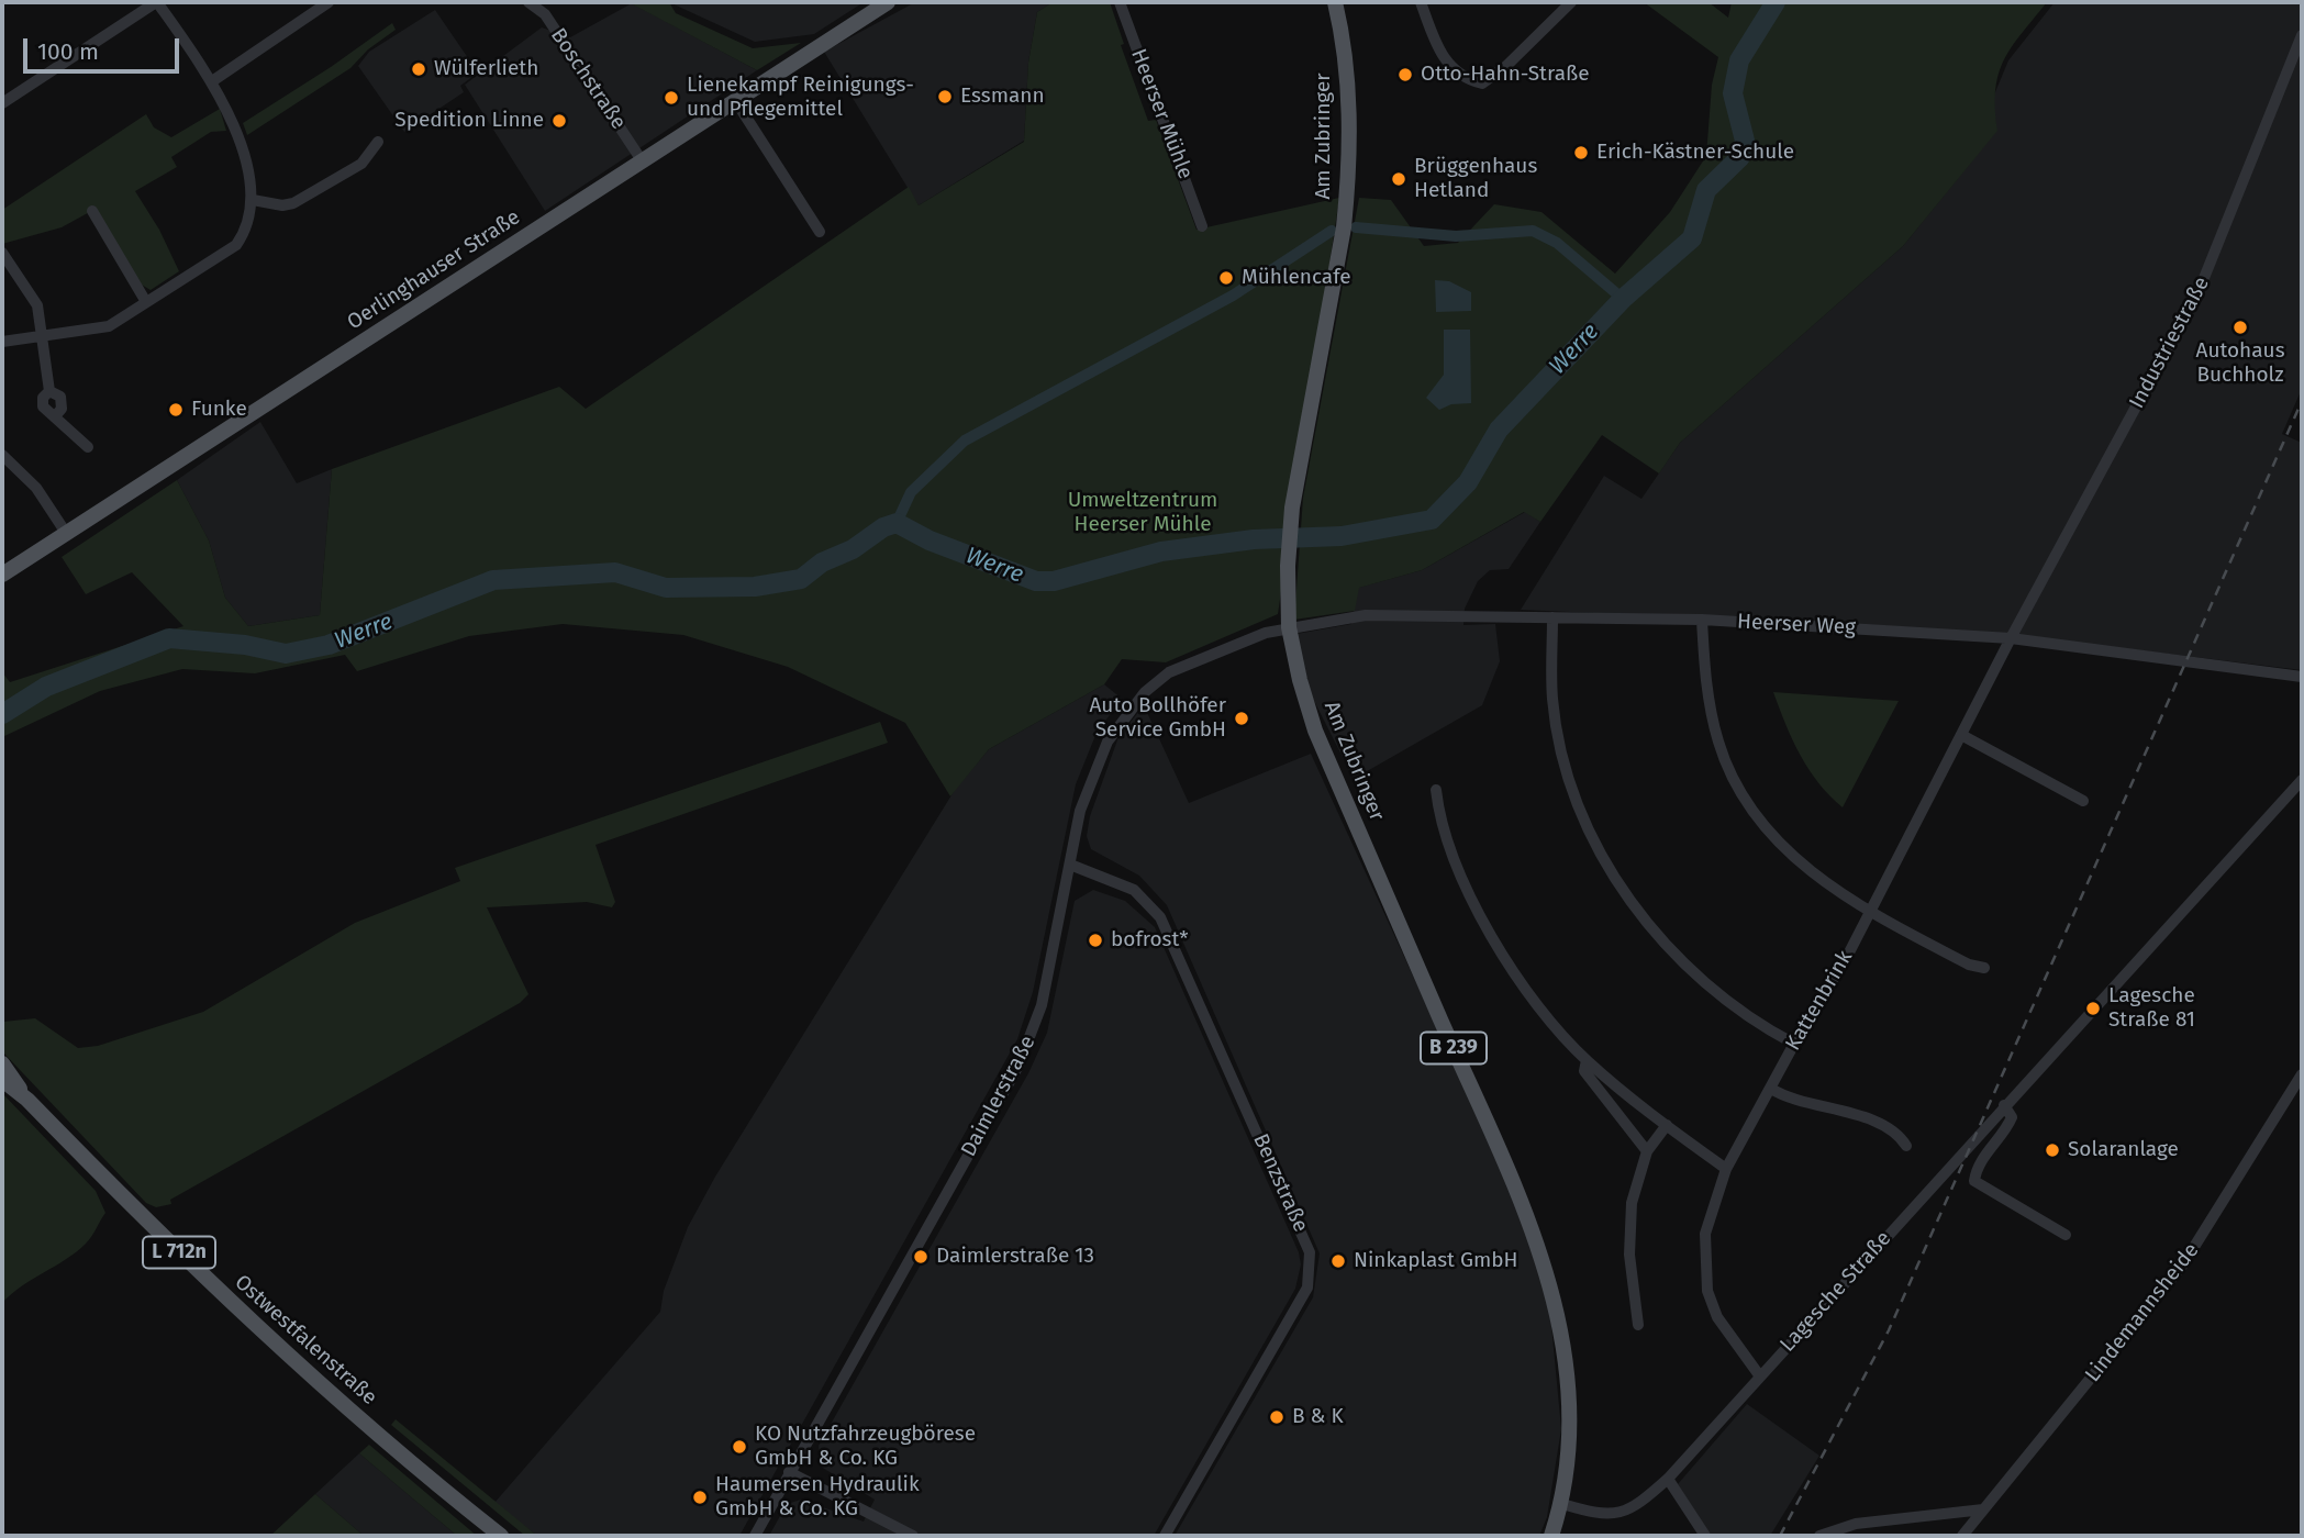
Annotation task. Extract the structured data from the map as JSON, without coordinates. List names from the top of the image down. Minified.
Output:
{"streets":{"main road":["Am Zubringer","Oerlinghauser Straße","B 239","L 712n","Ostwestfalenstraße"],"street":["Boschstraße","Heerser Mühle","Industriestraße","Heerser Weg","Kattenbrink","Daimlerstraße","Benzstraße","Lagesche Straße","Lindemannsheide"]},"crossings":[["Boschstraße","Oerlinghauser Straße"],["Am Zubringer","Heerser Weg"],["Am Zubringer","B 239"],["Am Zubringer","Daimlerstraße"],["Am Zubringer","Lagesche Straße"],["Industriestraße","Heerser Weg"],["Industriestraße","Kattenbrink"],["Heerser Weg","Kattenbrink"],["Heerser Weg","Daimlerstraße"],["Kattenbrink","Lagesche Straße"],["B 239","Lagesche Straße"],["Daimlerstraße","Benzstraße"]],"water":["Werre"],"parks":["Umweltzentrum Heerser Mühle"],"places":["Wülferlieth","Otto-Hahn-Straße","Essmann","Lienekampf Reinigungs- und Pflegemittel","Spedition Linne","Erich-Kästner-Schule","Brüggenhaus Hetland","Mühlencafe","Autohaus Buchholz","Funke","Auto Bollhöfer Service GmbH","bofrost*","Lagesche Straße 81","Solaranlage","Daimlerstraße 13","Ninkaplast GmbH","B & K","KO Nutzfahrzeugbörese GmbH & Co. KG","Haumersen Hydraulik GmbH & Co. KG"],"scale_bar":"100 m"}
